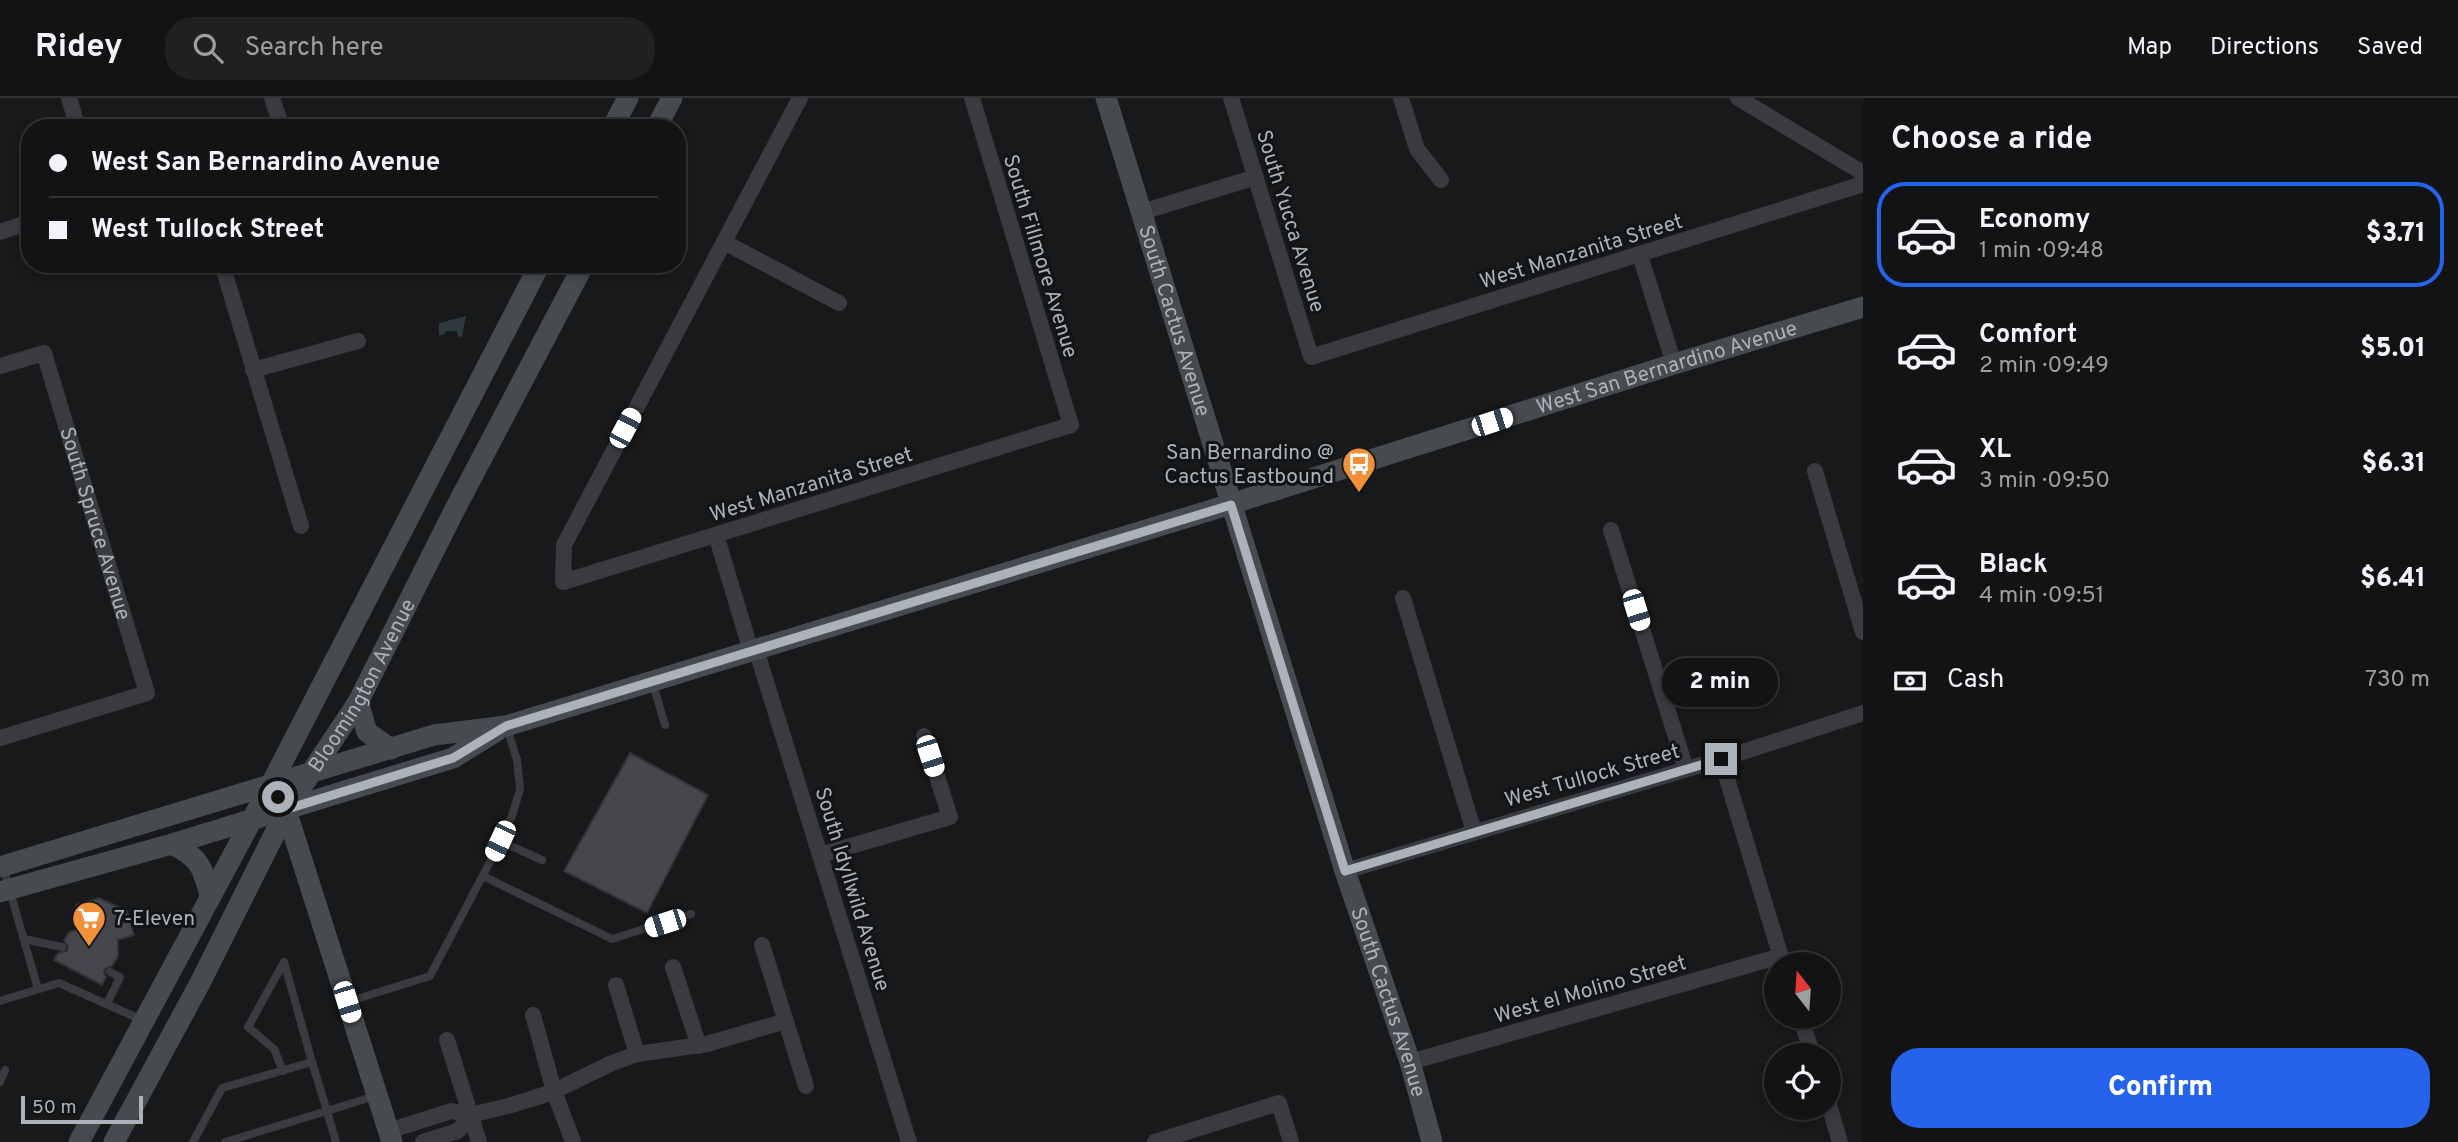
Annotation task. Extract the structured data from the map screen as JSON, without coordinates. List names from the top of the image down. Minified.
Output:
{"streets":{"main road":["South Cactus Avenue","West San Bernardino Avenue","Bloomington Avenue"],"street":["South Yucca Avenue","West Manzanita Street","South Fillmore Avenue","South Spruce Avenue","West Tullock Street","South Idyllwild Avenue","West el Molino Street"]},"crossings":[["South Yucca Avenue","West Manzanita Street"],["West Manzanita Street","South Fillmore Avenue"],["West Manzanita Street","South Idyllwild Avenue"],["South Cactus Avenue","West San Bernardino Avenue"],["South Cactus Avenue","West Tullock Street"],["South Cactus Avenue","West el Molino Street"],["West San Bernardino Avenue","Bloomington Avenue"],["West San Bernardino Avenue","South Idyllwild Avenue"]],"places":{"bus stop":["San Bernardino @ Cactus Eastbound"],"supermarket":["7-Eleven"]},"scale_bar":"50 m","north":"top","page":{"header":"Ridey","search":"Search here","nav":["Map","Directions","Saved"],"heading":"Choose a ride","banner":["West San Bernardino Avenue","West Tullock Street"],"list":[{"name":"Economy","note":"1 min · 09:48","value":"$3.71"},{"name":"Comfort","note":"2 min · 09:49","value":"$5.01"},{"name":"XL","note":"3 min · 09:50","value":"$6.31"},{"name":"Black","note":"4 min · 09:51","value":"$6.41"}],"pay":["Cash","730 m"],"bubble":"2 min","buttons":"Confirm","scale":"50 m"}}
